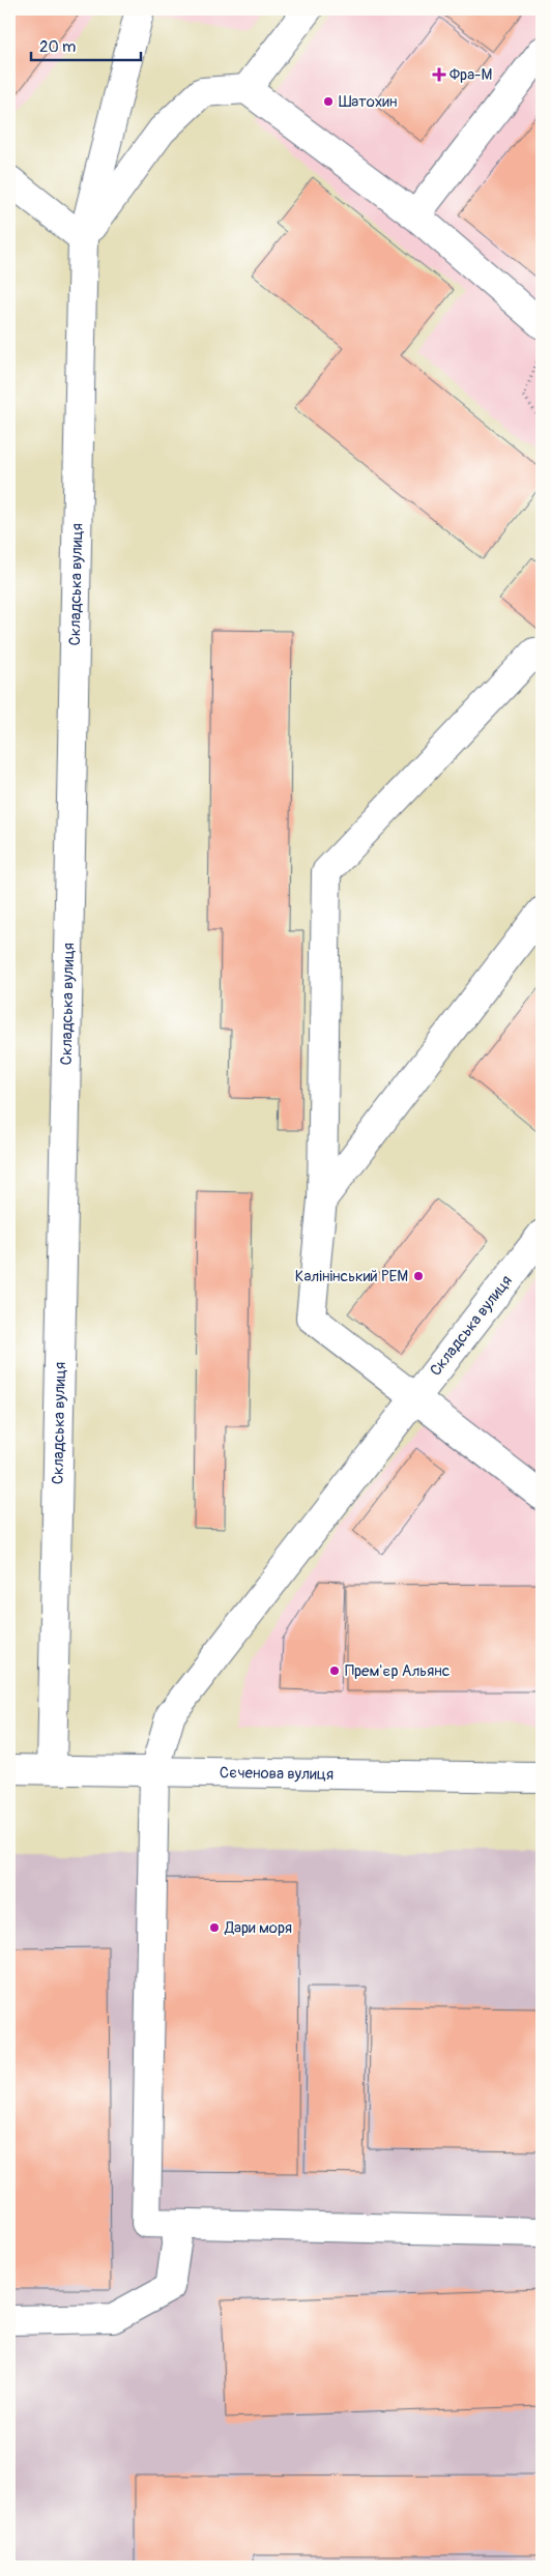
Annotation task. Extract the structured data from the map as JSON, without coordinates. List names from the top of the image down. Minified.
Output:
{"streets":{"street":["Складська вулиця","Сєченова вулиця"]},"crossings":[["Складська вулиця","Сєченова вулиця"]],"places":{"health":["Фра-М"],"other":["Шатохин","Калінінський РЕМ","Прем'єр Альянс","Дари моря"]},"scale_bar":"20 m"}
